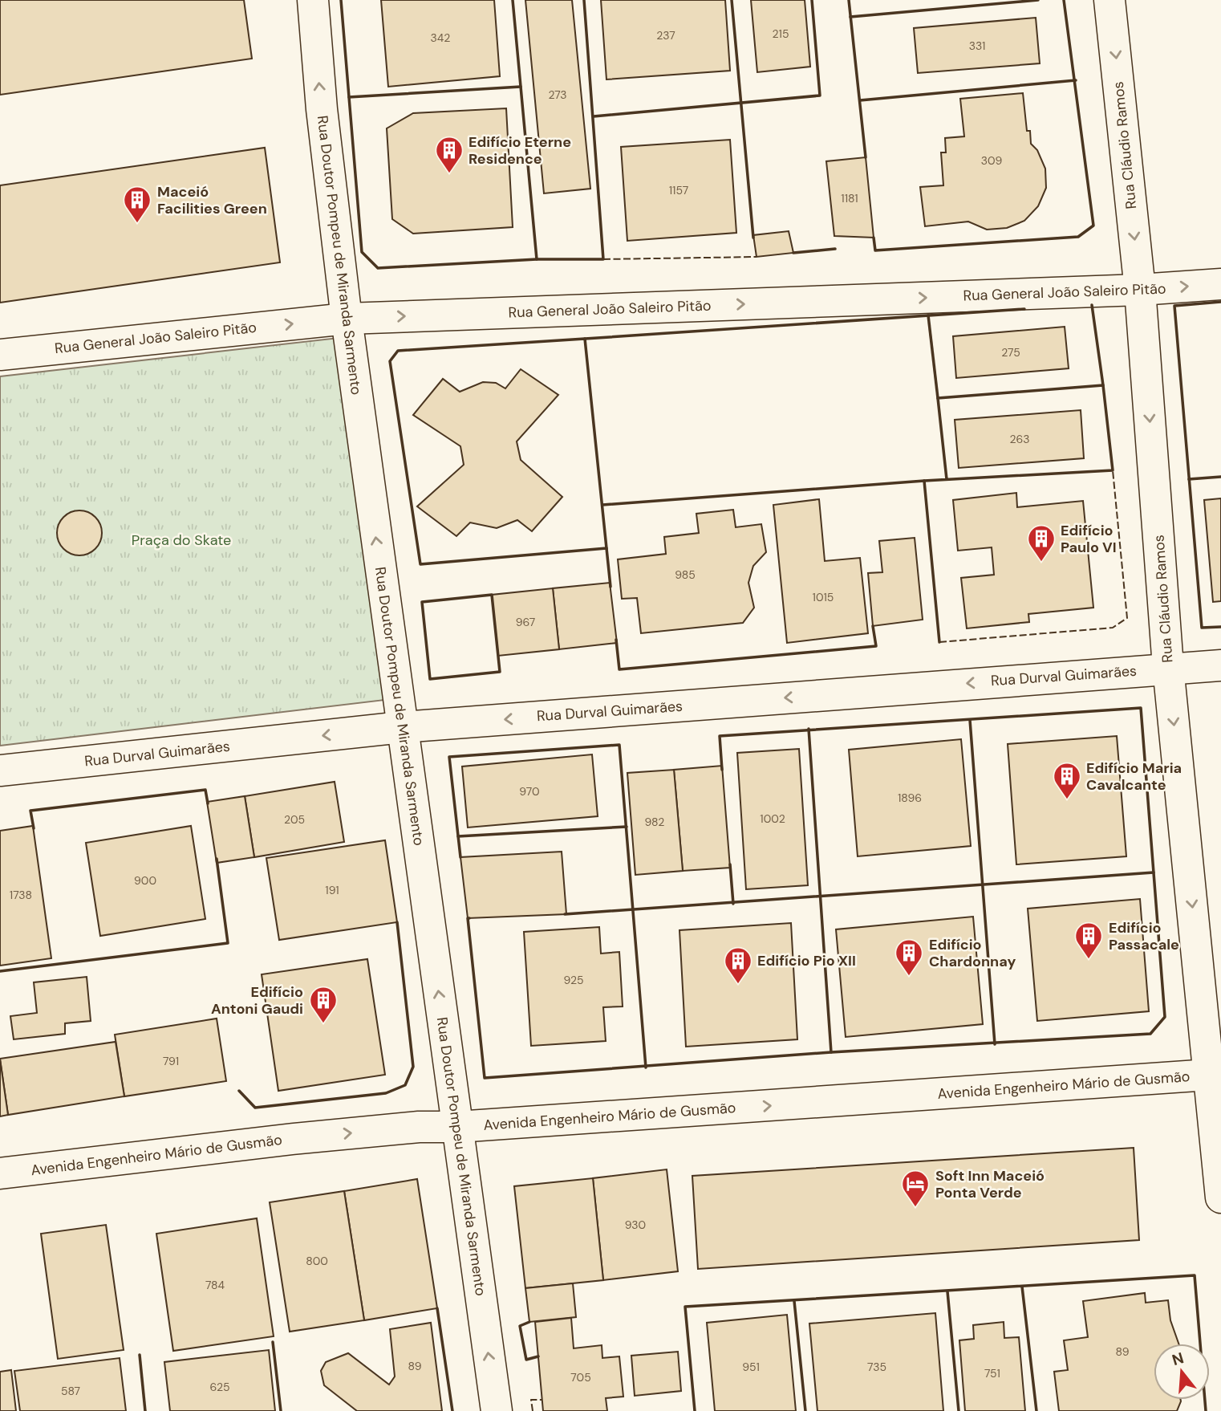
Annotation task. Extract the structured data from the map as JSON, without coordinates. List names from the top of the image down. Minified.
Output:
{"streets":{"street":["Rua Cláudio Ramos","Rua Doutor Pompeu de Miranda Sarmento","Rua General João Saleiro Pitão","Rua Durval Guimarães","Avenida Engenheiro Mário de Gusmão"]},"crossings":[["Rua Cláudio Ramos","Rua General João Saleiro Pitão"],["Rua Cláudio Ramos","Rua Durval Guimarães"],["Rua Cláudio Ramos","Avenida Engenheiro Mário de Gusmão"],["Rua Doutor Pompeu de Miranda Sarmento","Rua General João Saleiro Pitão"],["Rua Doutor Pompeu de Miranda Sarmento","Rua Durval Guimarães"],["Rua Doutor Pompeu de Miranda Sarmento","Avenida Engenheiro Mário de Gusmão"]],"one_way":["Rua Cláudio Ramos","Rua Doutor Pompeu de Miranda Sarmento","Rua General João Saleiro Pitão","Rua Durval Guimarães","Avenida Engenheiro Mário de Gusmão"],"parks":["Praça do Skate"],"places":{"building":["Edifício Eterne Residence","Maceió Facilities Green","Edifício Paulo VI","Edifício Maria Cavalcante","Edifício Passacale","Edifício Chardonnay","Edifício Pio XII","Edifício Antoni Gaudi"],"hotel":["Soft Inn Maceió Ponta Verde"]},"house_numbers":["215","237","342","331","273","309","1157","1181","275","263","985","1015","967","970","1896","1002","205","982","900","191","1738","925","791","930","800","784","89","89","951","735","751","705","625","587"],"north":"top"}
